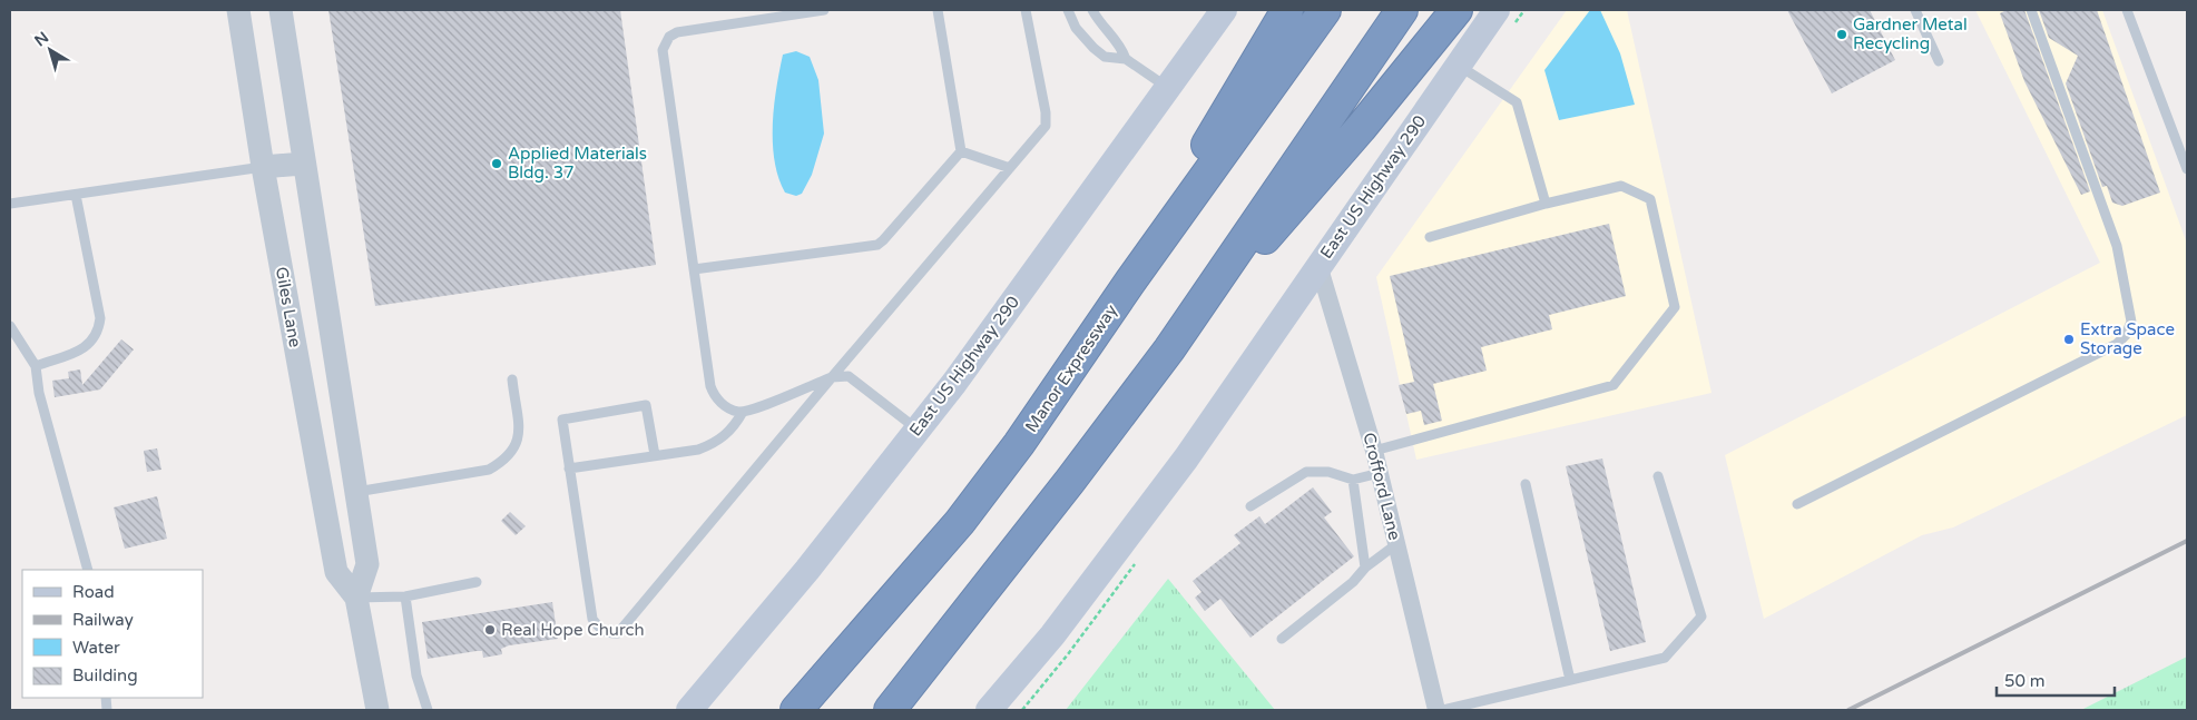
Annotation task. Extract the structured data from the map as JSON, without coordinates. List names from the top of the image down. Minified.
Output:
{"streets":{"highway":["Manor Expressway"],"main road":["East US Highway 290"],"street":["Giles Lane","Crofford Lane"]},"crossings":[["East US Highway 290","Crofford Lane"]],"places":["Gardner Metal Recycling","Applied Materials Bldg. 37","Extra Space Storage","Real Hope Church"],"legend":["Road","Railway","Water","Building"],"scale_bar":"50 m","north":"top left"}
